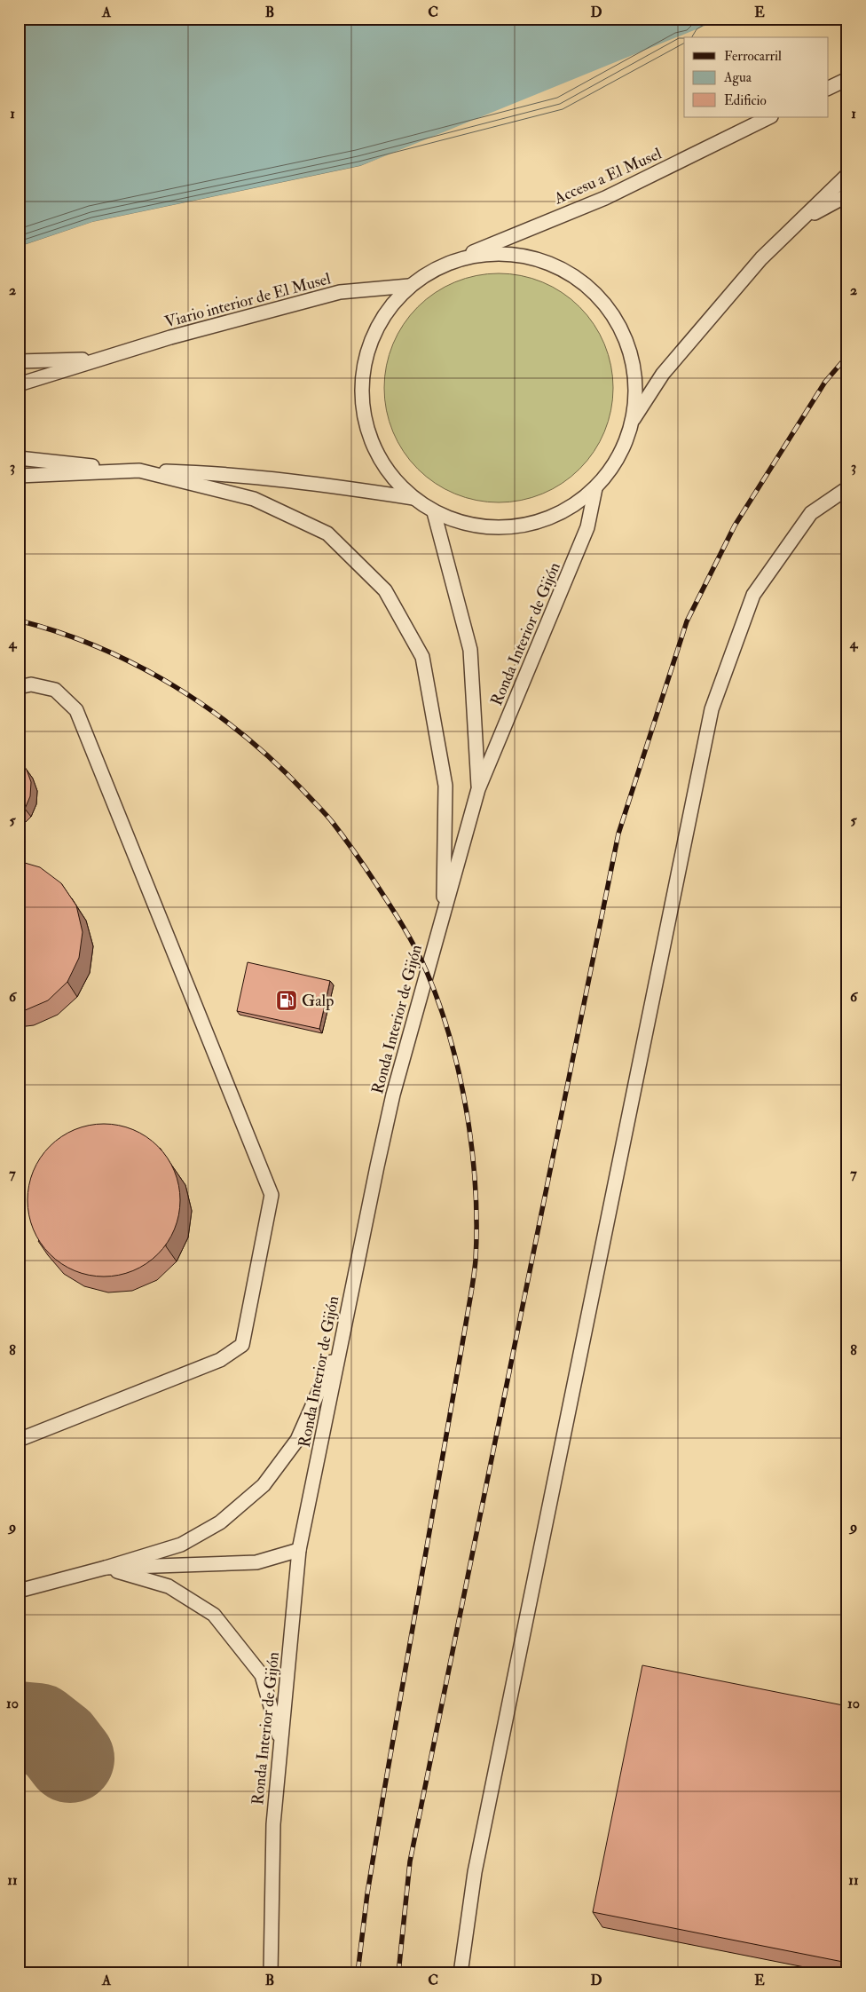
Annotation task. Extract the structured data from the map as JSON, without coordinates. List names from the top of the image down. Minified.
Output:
{"streets":{"lane":["Accesu a El Musel","Viario interior de El Musel","Ronda Interior de Gijón"]},"crossings":[["Accesu a El Musel","Viario interior de El Musel"],["Accesu a El Musel","Ronda Interior de Gijón"]],"places":{"fuel station":["Galp"]},"legend":["Ferrocarril","Agua","Edificio"],"grid":{"columns":["A","B","C","D","E"],"rows":["1","2","3","4","5","6","7","8","9","10","11"]}}
